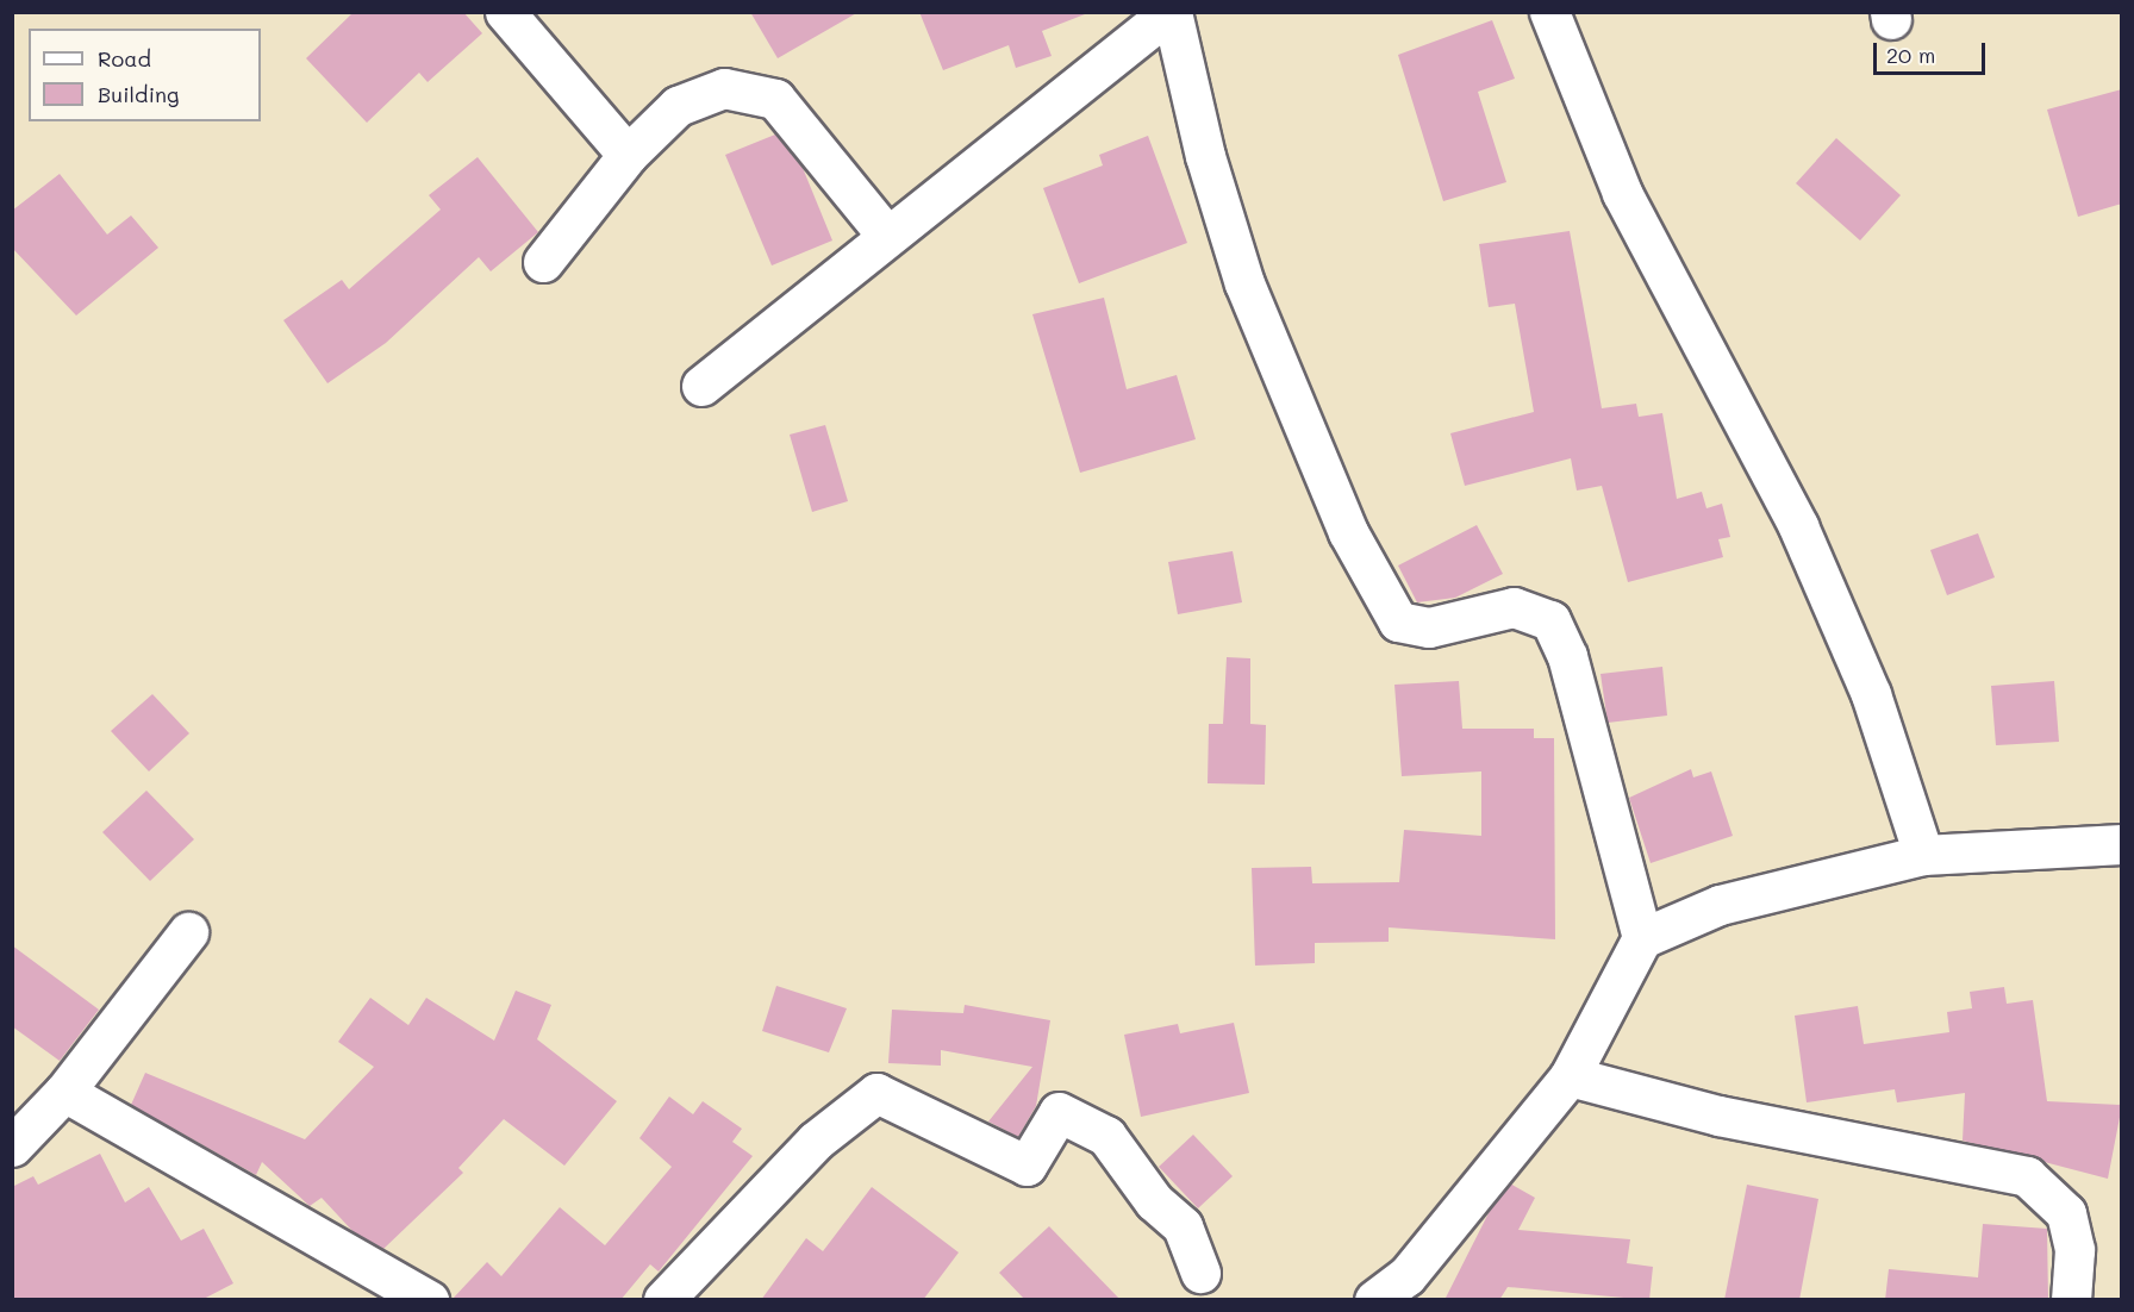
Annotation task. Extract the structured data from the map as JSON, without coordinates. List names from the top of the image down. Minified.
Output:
{"legend":["Road","Building"],"scale_bar":"20 m"}
